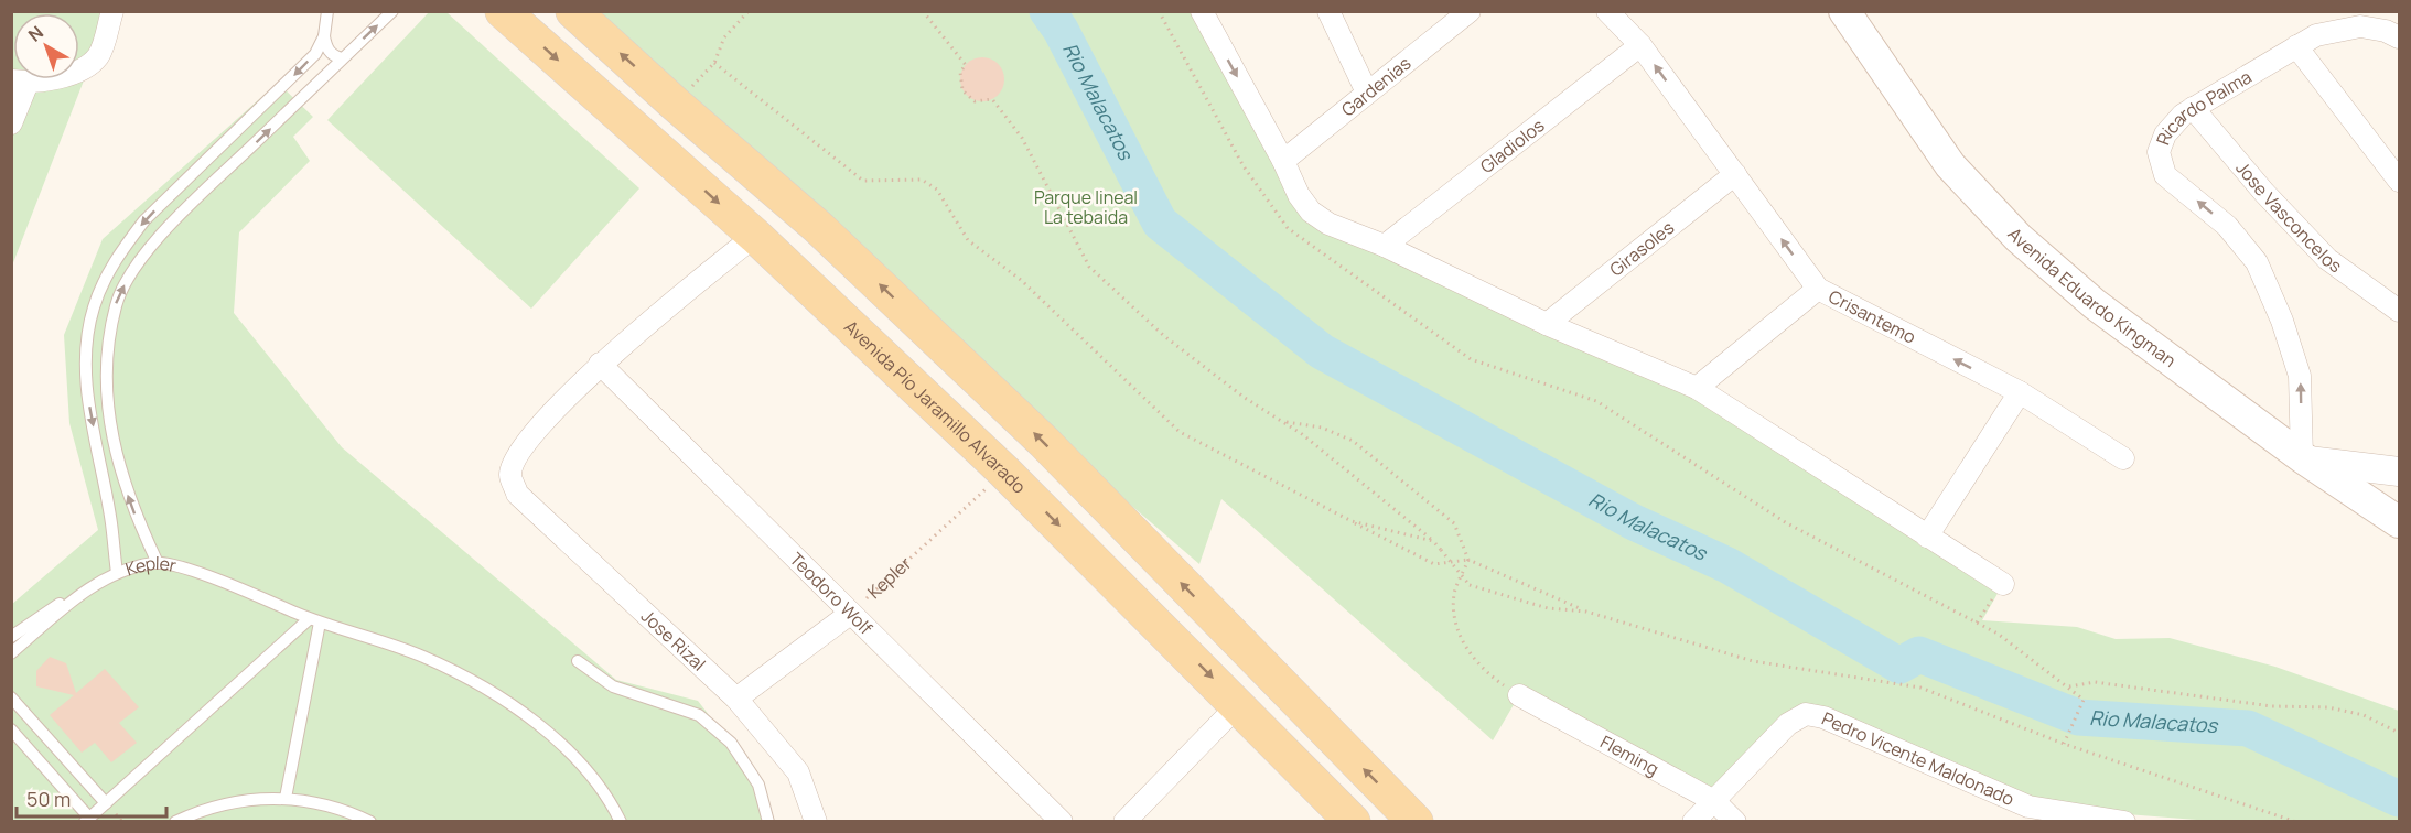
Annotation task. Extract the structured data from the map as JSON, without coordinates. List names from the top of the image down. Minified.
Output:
{"streets":{"main road":["Avenida Eduardo Kingman","Avenida Pío Jaramillo Alvarado"],"street":["Gardenias","Ricardo Palma","Gladiolos","Jose Vasconcelos","Girasoles","Crisantemo","Teodoro Wolf","Jose Rizal","Fleming","Pedro Vicente Maldonado"],"lane":["Kepler"]},"crossings":[["Ricardo Palma","Jose Vasconcelos"],["Ricardo Palma","Avenida Eduardo Kingman"],["Gladiolos","Crisantemo"],["Girasoles","Crisantemo"],["Avenida Pío Jaramillo Alvarado","Kepler"],["Kepler","Teodoro Wolf"],["Teodoro Wolf","Jose Rizal"],["Fleming","Pedro Vicente Maldonado"]],"water":["Rio Malacatos"],"parks":["Parque lineal La tebaida"],"scale_bar":"50 m","north":"top left"}
